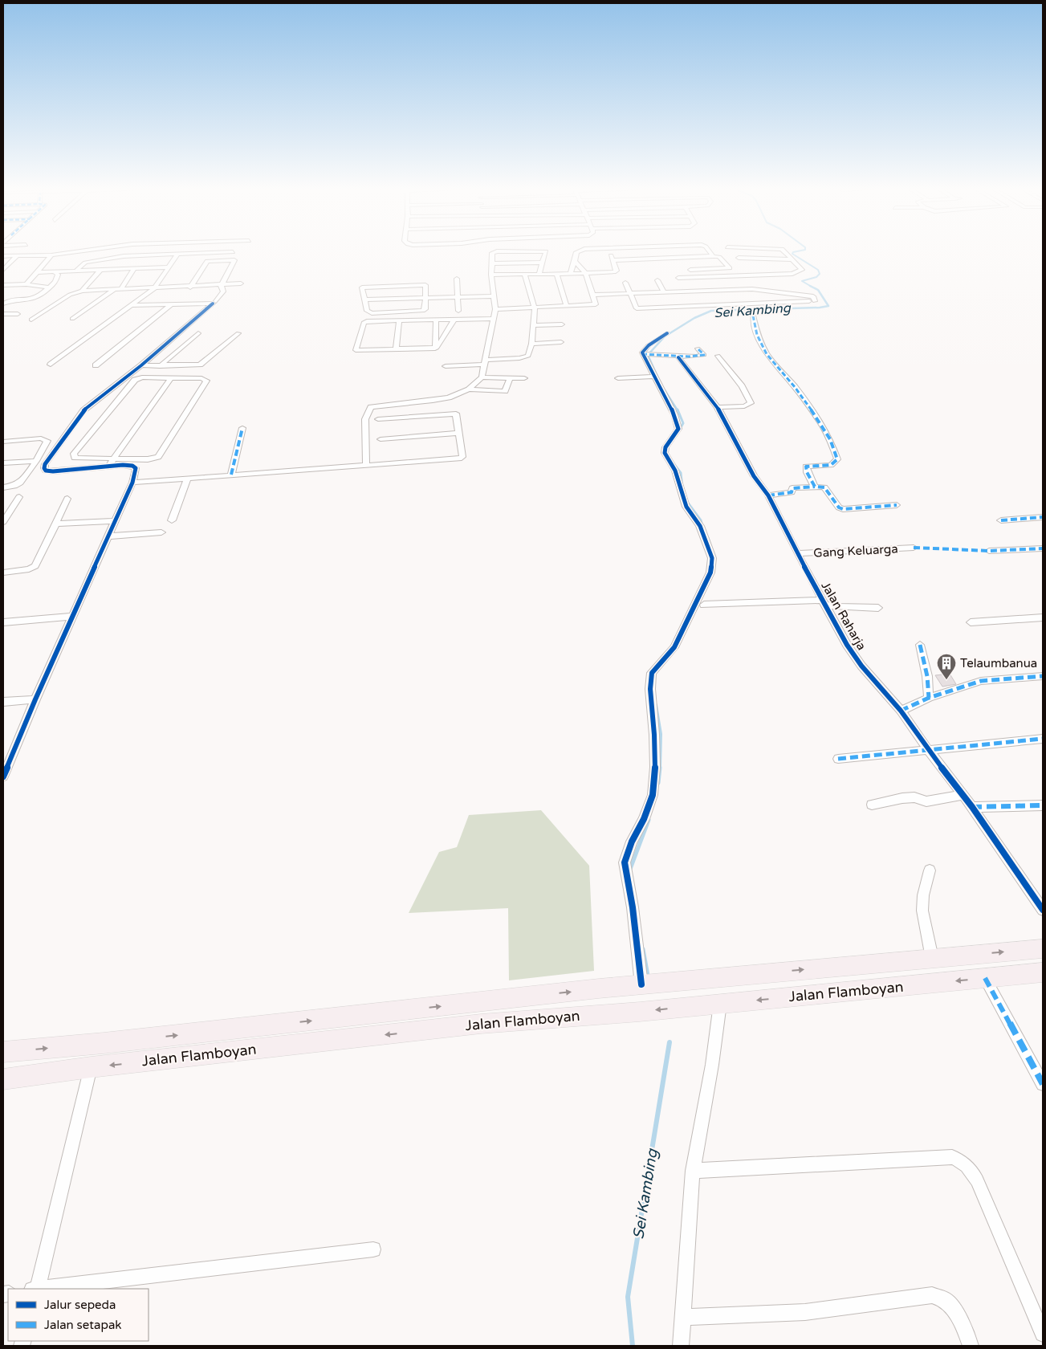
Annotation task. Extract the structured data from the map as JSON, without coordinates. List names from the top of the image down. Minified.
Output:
{"streets":{"main road":["Jalan Flamboyan"],"street":["Gang Keluarga","Jalan Raharja"]},"crossings":[["Gang Keluarga","Jalan Raharja"]],"water":["Sei Kambing"],"places":{"building":["Telaumbanua"]},"legend":["Jalur sepeda","Jalan setapak"]}
